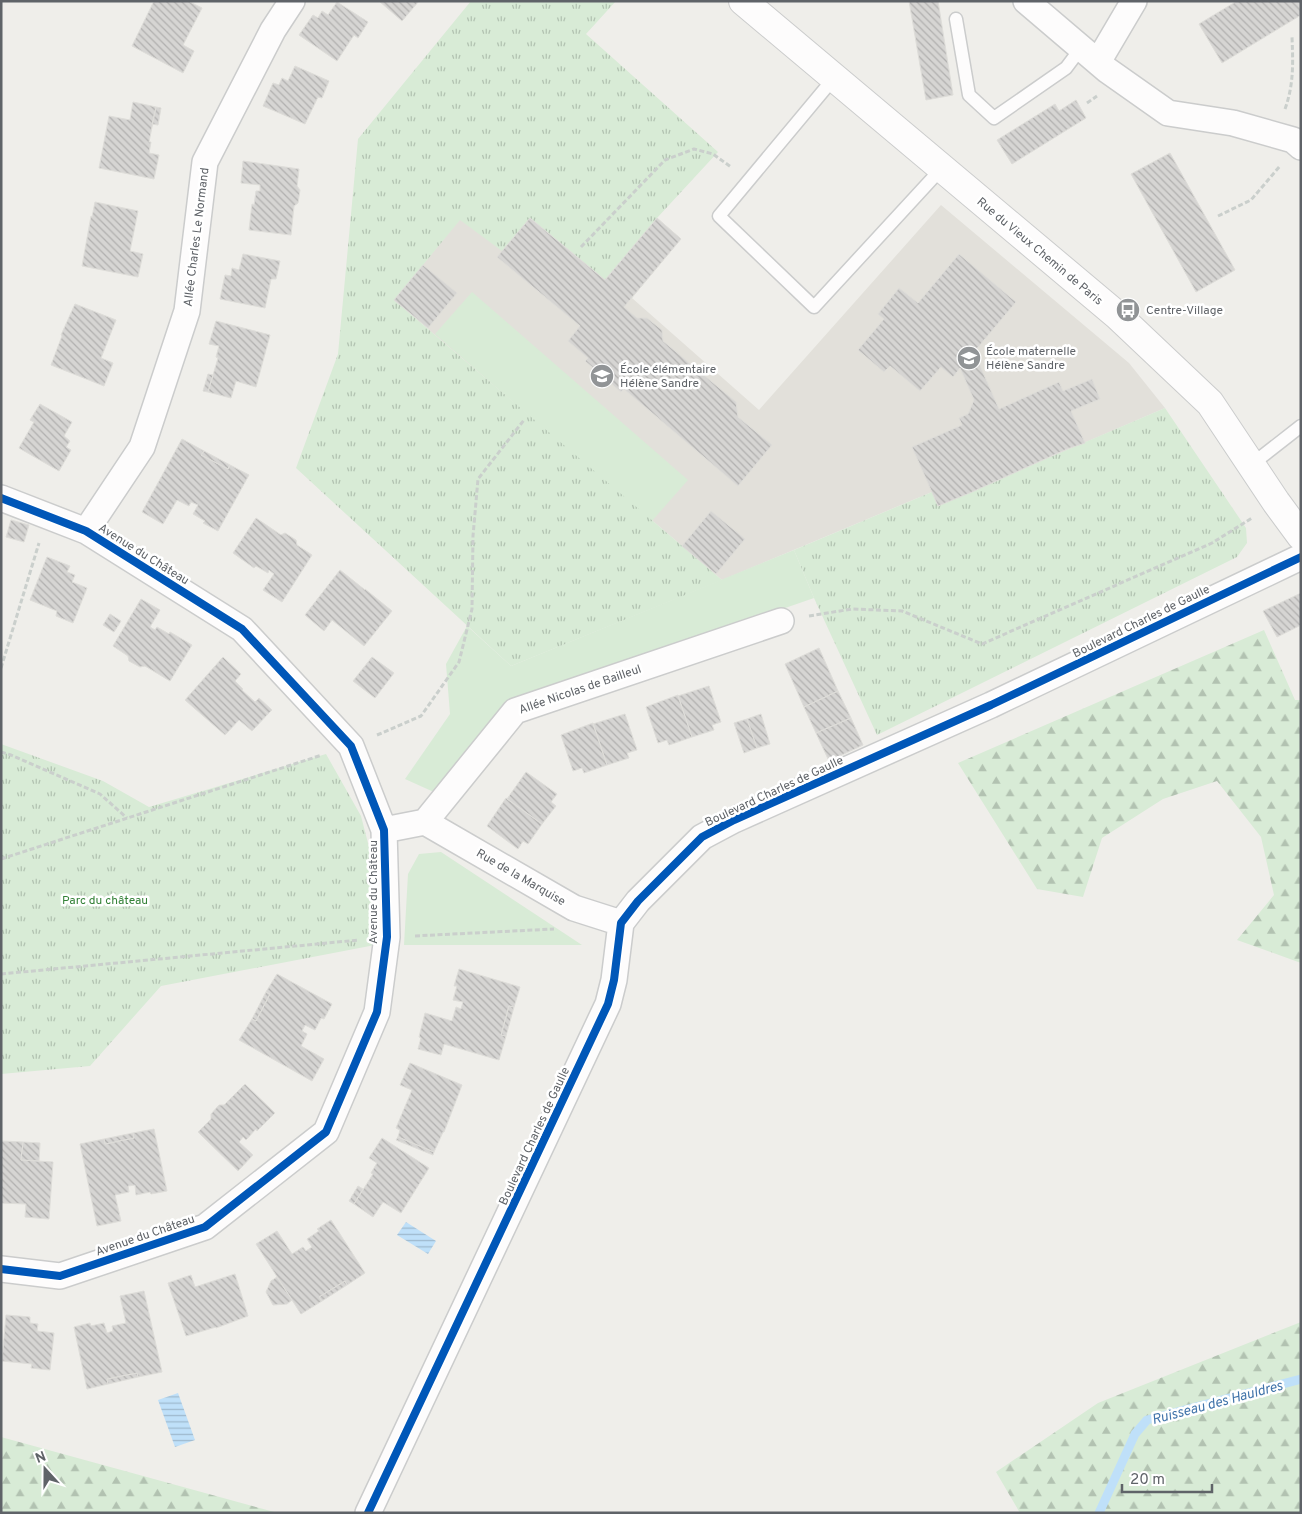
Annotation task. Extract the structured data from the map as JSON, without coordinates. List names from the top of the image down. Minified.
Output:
{"streets":{"street":["Allée Charles Le Normand","Rue du Vieux Chemin de Paris","Avenue du Château","Boulevard Charles de Gaulle","Allée Nicolas de Bailleul","Rue de la Marquise"]},"crossings":[["Allée Charles Le Normand","Avenue du Château"],["Avenue du Château","Allée Nicolas de Bailleul"],["Avenue du Château","Rue de la Marquise"],["Boulevard Charles de Gaulle","Rue de la Marquise"],["Allée Nicolas de Bailleul","Rue de la Marquise"]],"water":["Ruisseau des Hauldres"],"parks":["Parc du château"],"places":{"bus stop":["Centre-Village"],"school or university":["École maternelle Hélène Sandre","École élémentaire Hélène Sandre"]},"scale_bar":"20 m","north":"top"}
